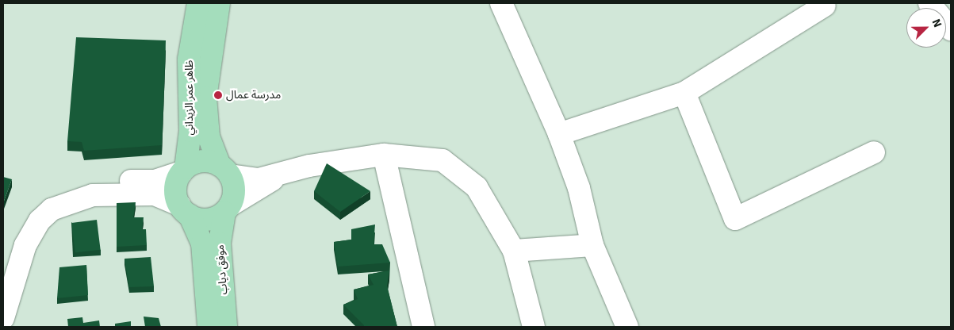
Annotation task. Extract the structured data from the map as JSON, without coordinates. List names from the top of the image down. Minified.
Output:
{"streets":{"main road":["ظاهر عمر الزيداني","موفق دياب"]},"crossings":[["ظاهر عمر الزيداني","موفق دياب"]],"places":["مدرسة عمال"],"north":"top right"}
